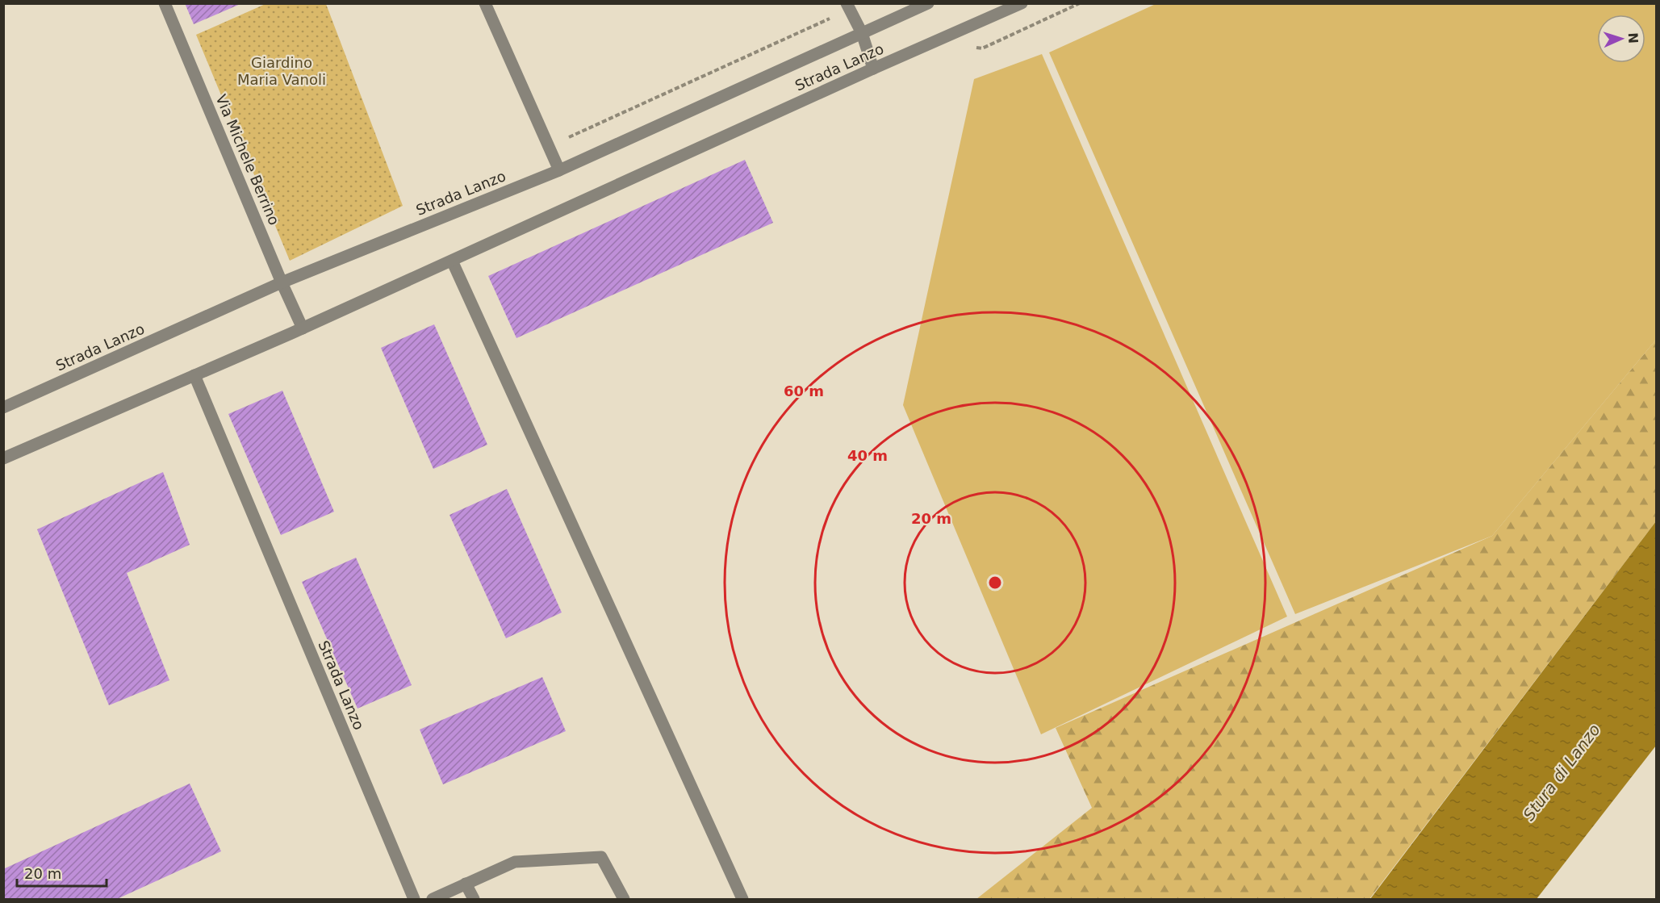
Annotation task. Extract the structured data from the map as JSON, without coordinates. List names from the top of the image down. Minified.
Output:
{"streets":{"street":["Strada Lanzo","Via Michele Berrino"]},"crossings":[["Strada Lanzo","Via Michele Berrino"]],"water":["Stura di Lanzo"],"parks":["Giardino Maria Vanoli"],"scale_bar":"20 m","north":"right","rings":["60 m","40 m","20 m"]}
